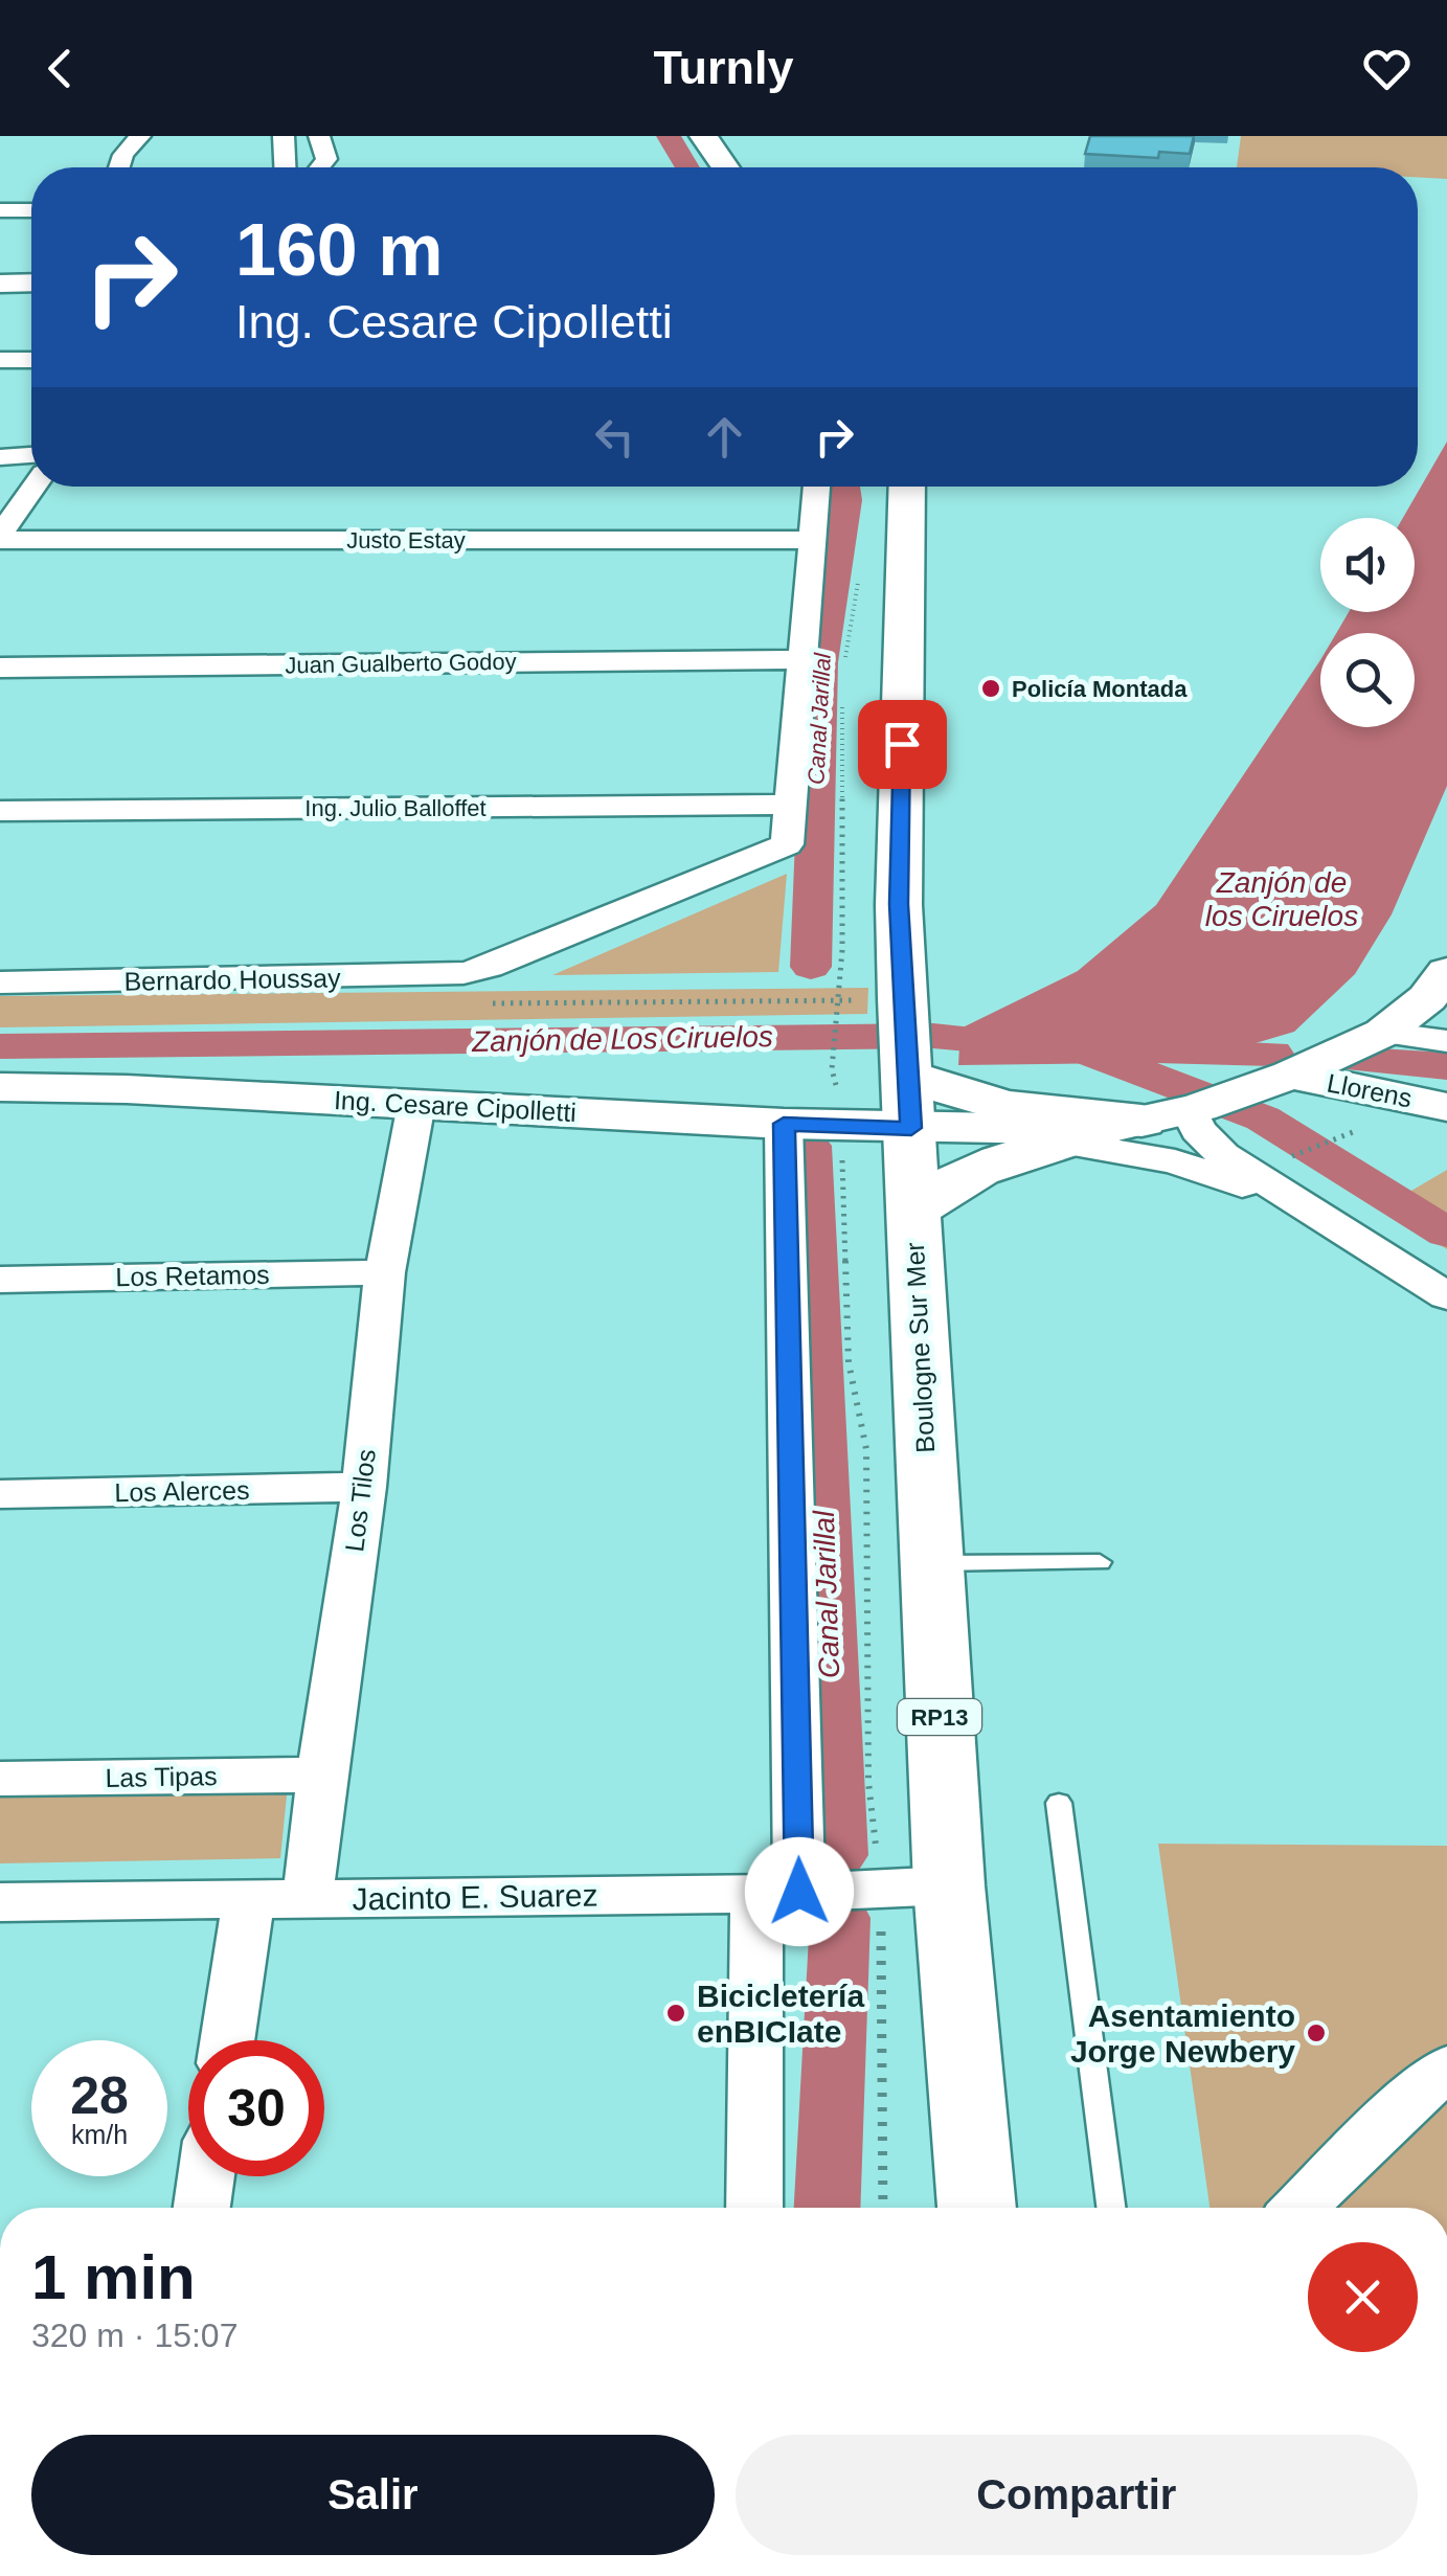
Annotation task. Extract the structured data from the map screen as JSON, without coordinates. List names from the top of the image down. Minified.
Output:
{"streets":{"main road":["Boulogne Sur Mer","RP13"],"street":["Justo Estay","Juan Gualberto Godoy","Ing. Julio Balloffet","Bernardo Houssay","Llorens","Ing. Cesare Cipolletti","Los Retamos","Los Alerces","Los Tilos","Las Tipas","Jacinto E. Suarez"]},"crossings":[["Ing. Julio Balloffet","Bernardo Houssay"],["Ing. Cesare Cipolletti","Boulogne Sur Mer"],["Ing. Cesare Cipolletti","Los Tilos"],["Los Retamos","Los Tilos"],["Boulogne Sur Mer","Jacinto E. Suarez"],["Los Alerces","Los Tilos"],["Los Tilos","Las Tipas"],["Los Tilos","Jacinto E. Suarez"]],"water":["Canal Jarillal","Zanjón de los Ciruelos","Zanjón de Los Ciruelos"],"places":["Policía Montada","Bicicletería enBICIate","Asentamiento Jorge Newbery"],"page":{"header":"Turnly","turn":["160 m","Ing. Cesare Cipolletti"],"speed":"28 km/h","limit":"30","heading":["1 min","320 m · 15:07"],"buttons":["Salir","Compartir"]}}
